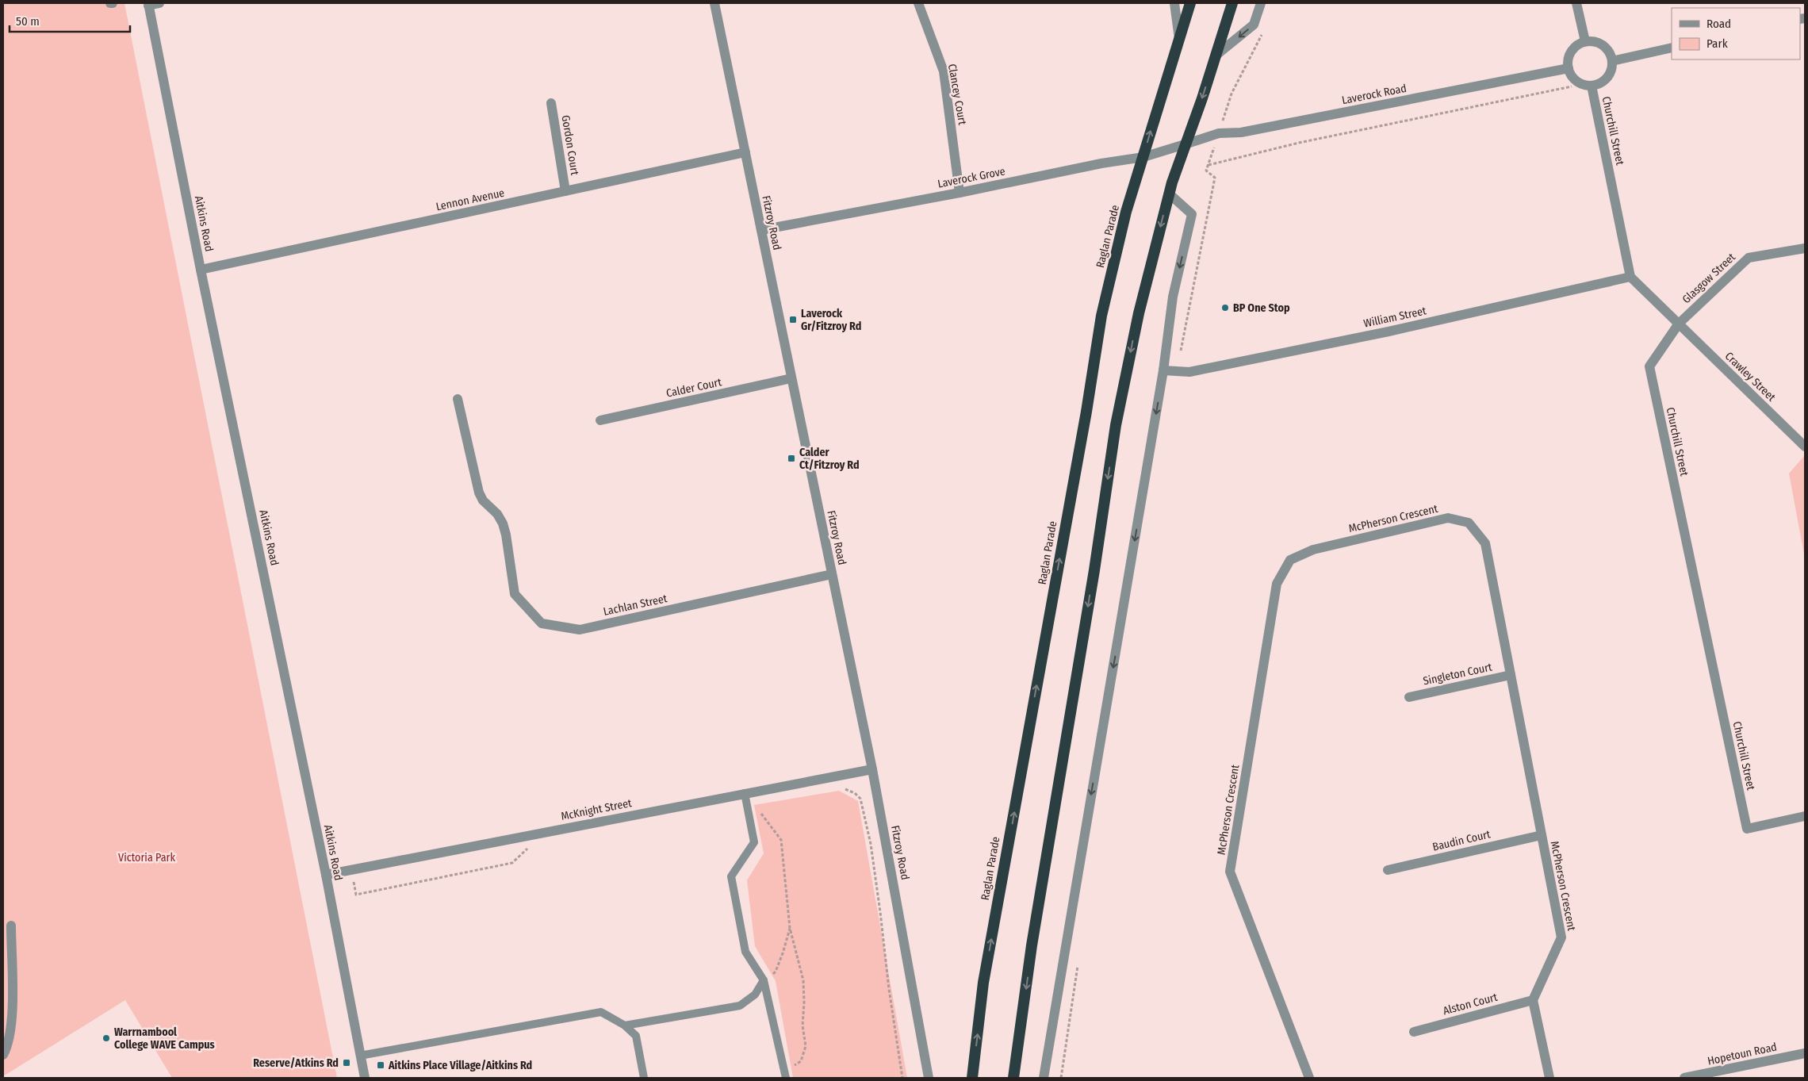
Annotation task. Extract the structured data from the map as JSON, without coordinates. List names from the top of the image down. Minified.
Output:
{"streets":{"highway":["Raglan Parade"],"street":["Clancey Court","Laverock Road","Churchill Street","Gordon Court","Laverock Grove","Lennon Avenue","Fitzroy Road","Aitkins Road","Glasgow Street","William Street","Crawley Street","Calder Court","McPherson Crescent","Lachlan Street","Singleton Court","McKnight Street","Baudin Court","Alston Court","Hopetoun Road"]},"crossings":[["Clancey Court","Laverock Grove"],["Laverock Road","Churchill Street"],["Laverock Road","Laverock Grove"],["Churchill Street","Glasgow Street"],["Churchill Street","William Street"],["Churchill Street","Crawley Street"],["Gordon Court","Lennon Avenue"],["Laverock Grove","Fitzroy Road"],["Laverock Grove","Raglan Parade"],["Lennon Avenue","Fitzroy Road"],["Lennon Avenue","Aitkins Road"],["Fitzroy Road","Calder Court"],["Fitzroy Road","Lachlan Street"],["Fitzroy Road","McKnight Street"],["Aitkins Road","McKnight Street"],["Glasgow Street","Crawley Street"],["McPherson Crescent","Singleton Court"],["McPherson Crescent","Baudin Court"],["McPherson Crescent","Alston Court"]],"parks":["Victoria Park"],"places":{"other":["BP One Stop","Warrnambool College WAVE Campus"],"transit":["Laverock Gr/Fitzroy Rd","Calder Ct/Fitzroy Rd","Reserve/Atkins Rd","Aitkins Place Village/Aitkins Rd"]},"legend":["Road","Park"],"scale_bar":"50 m"}
